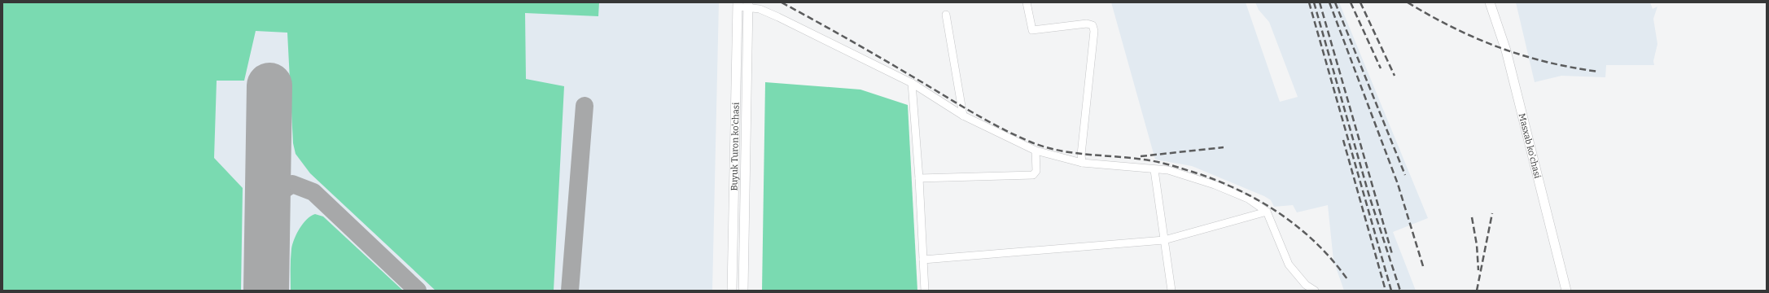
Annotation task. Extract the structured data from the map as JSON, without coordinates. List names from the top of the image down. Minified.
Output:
{"streets":{"main road":["Masxab ko'chasi","Buyuk Turon ko'chasi"]}}
